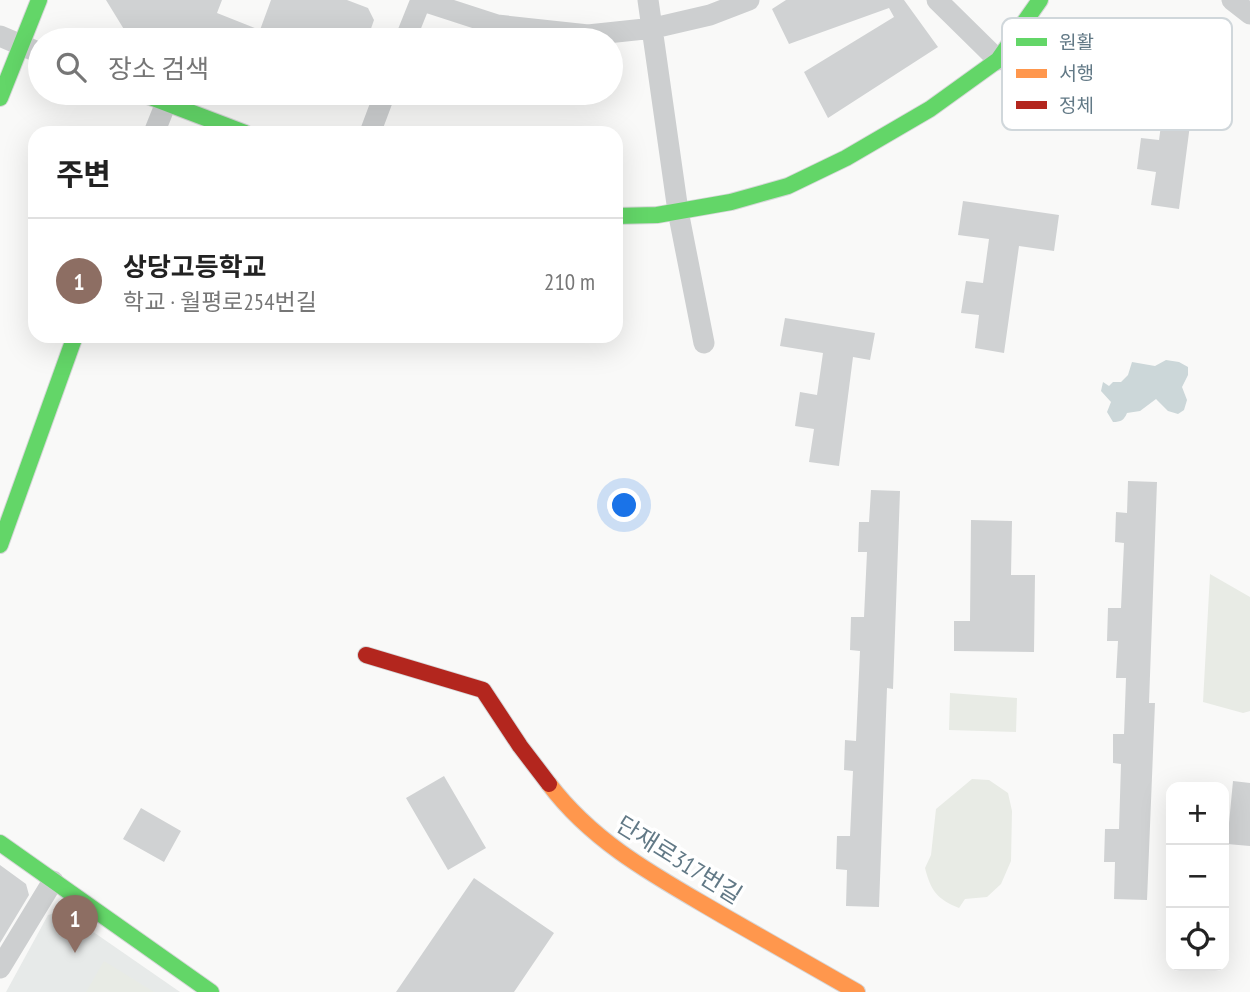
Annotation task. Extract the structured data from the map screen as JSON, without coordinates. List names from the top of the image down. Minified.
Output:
{"streets":{"street":["단재로317번길"]},"legend":["원활","서행","정체"],"page":{"search":"장소 검색","heading":"주변","list":[{"mark":"1","name":"상당고등학교","note":"학교 · 월평로254번길","value":"210 m"}],"map_buttons":["+","−"],"pins":"1"}}
